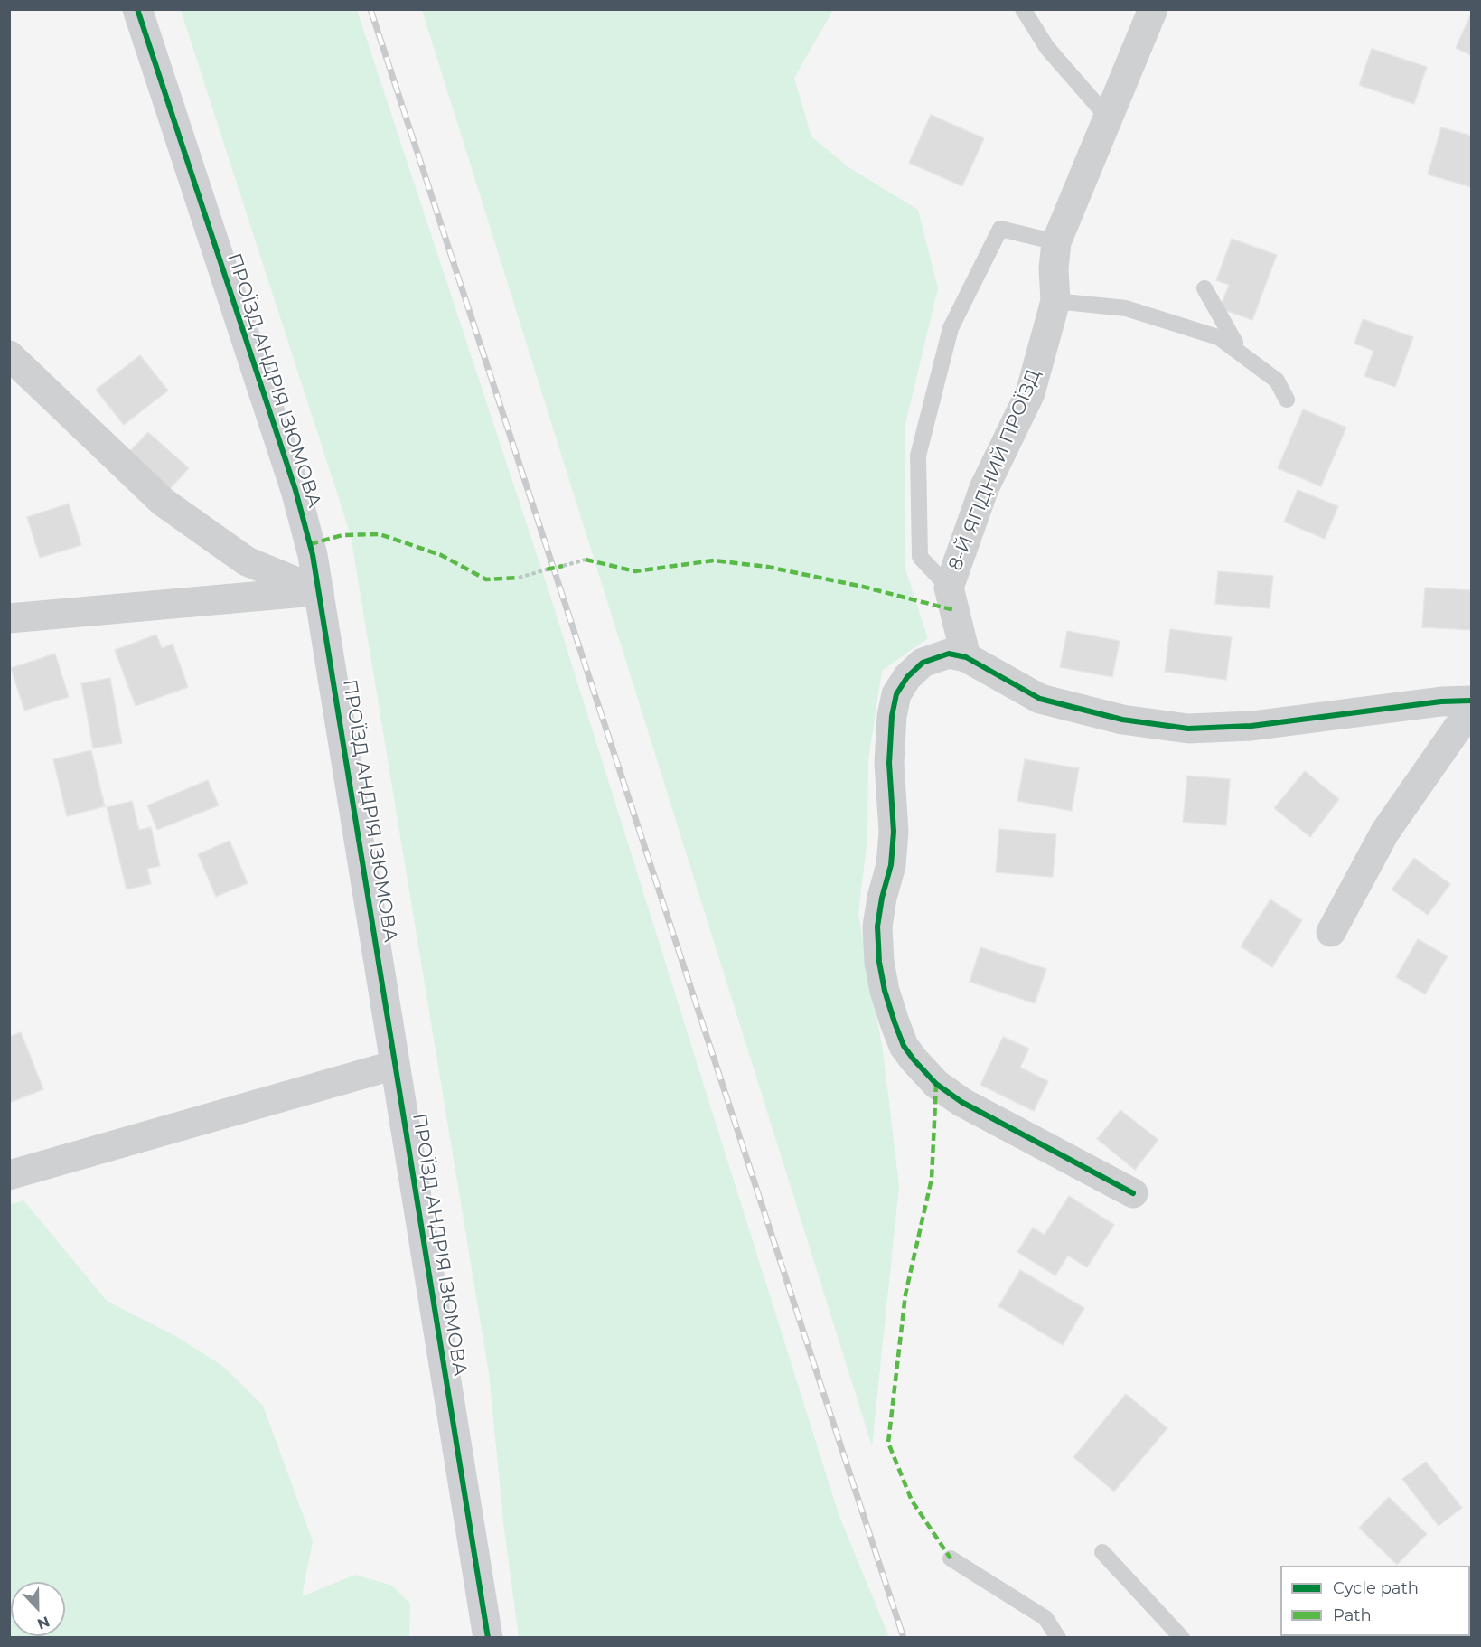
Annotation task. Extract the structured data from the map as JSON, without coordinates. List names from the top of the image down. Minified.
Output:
{"streets":{"street":["ПРОЇЗД АНДРІЯ ІЗЮМОВА","8-Й ЯГІДНИЙ ПРОЇЗД"]},"legend":["Cycle path","Path"],"north":"bottom"}
